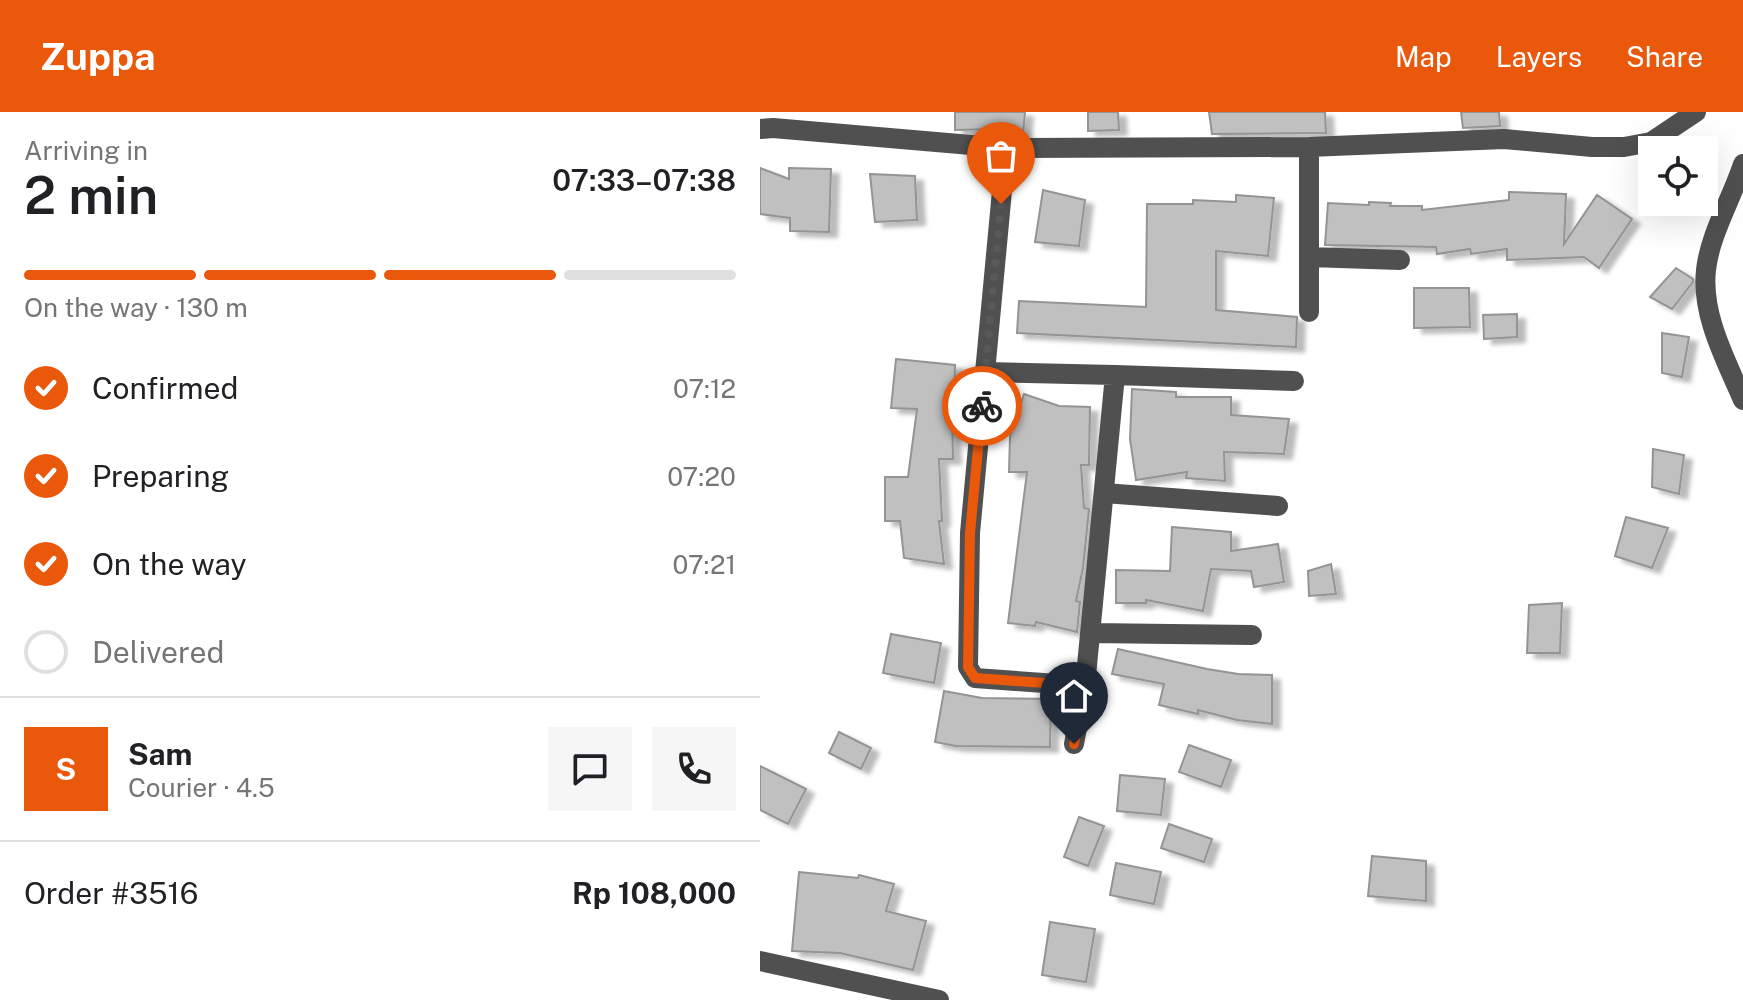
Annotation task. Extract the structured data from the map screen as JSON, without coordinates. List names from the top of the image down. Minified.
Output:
{"page":{"header":"Zuppa","nav":["Map","Layers","Share"],"heading":["2 min","Arriving in","07:33–07:38"],"panel":["Sam","Courier · 4.5","Order #3516","Rp 108,000"],"bar":"On the way · 130 m","list":[["Confirmed","07:12"],["Preparing","07:20"],["On the way","07:21"],"Delivered"],"round":"S"}}
